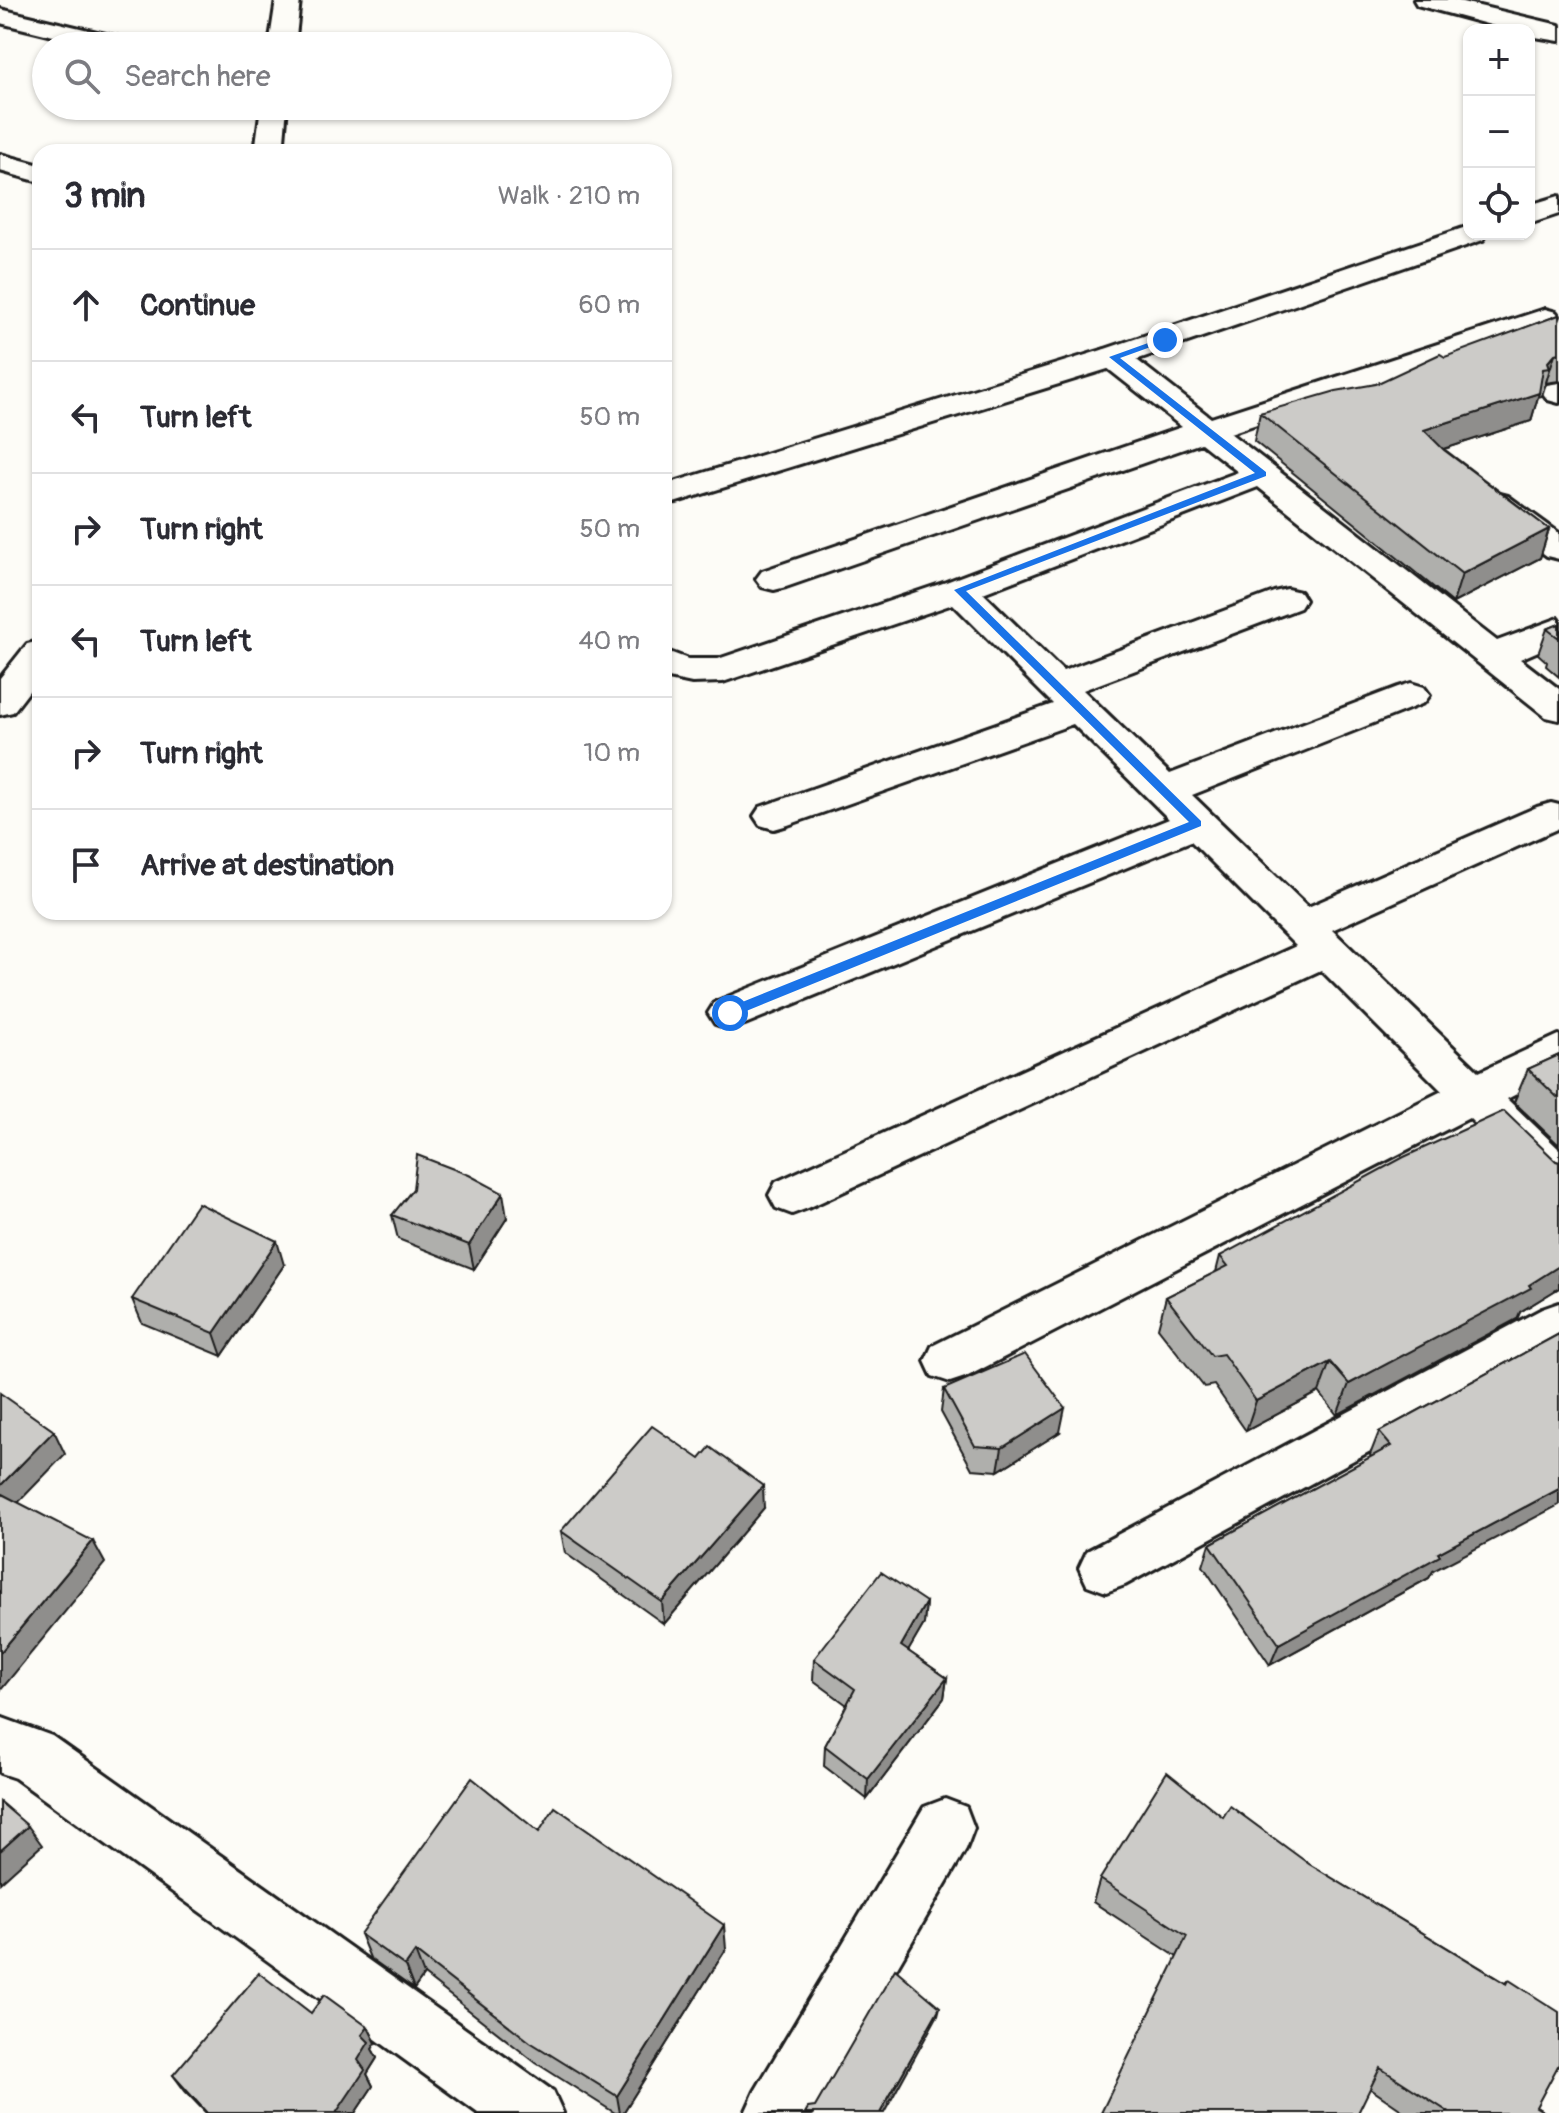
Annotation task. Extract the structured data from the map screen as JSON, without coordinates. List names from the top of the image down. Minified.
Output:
{"page":{"map_buttons":["+","−"],"search":"Search here","heading":["3 min","Walk · 210 m"],"list":[["Continue","60 m"],["Turn left","50 m"],["Turn right","50 m"],["Turn left","40 m"],["Turn right","10 m"],"Arrive at destination"]}}
